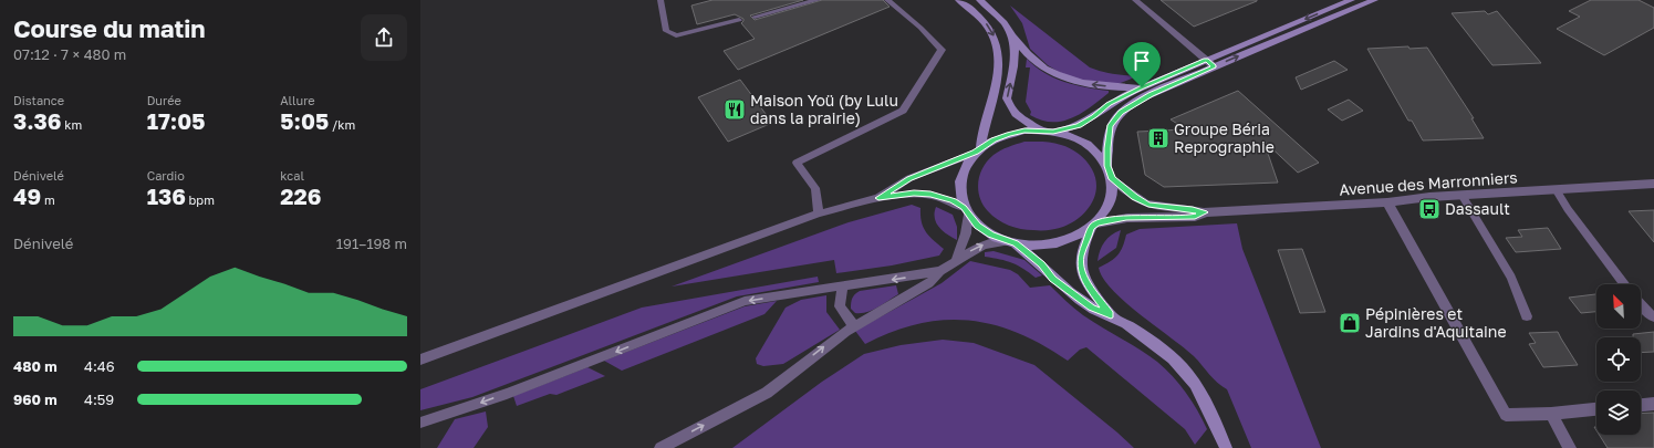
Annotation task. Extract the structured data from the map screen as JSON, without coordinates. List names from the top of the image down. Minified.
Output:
{"streets":{"street":["Avenue des Marronniers"]},"places":{"restaurant":["Maison Yoü (by Lulu dans la prairie)"],"building":["Groupe Béria Reprographie"],"bus stop":["Dassault"],"shop":["Pépinières et Jardins d'Aquitaine"]},"north":"top left","page":{"heading":["Course du matin","07:12 · 7 × 480 m"],"stats":[["Distance","3.36 km"],["Durée","17:05"],["Allure","5:05 /km"],["Dénivelé","49 m"],["Cardio","136 bpm"],["kcal","226"]],"chart":["Dénivelé","191–198 m"],"list":[{"name":"480 m","note":"4:46"},{"name":"960 m","note":"4:59"}]}}
